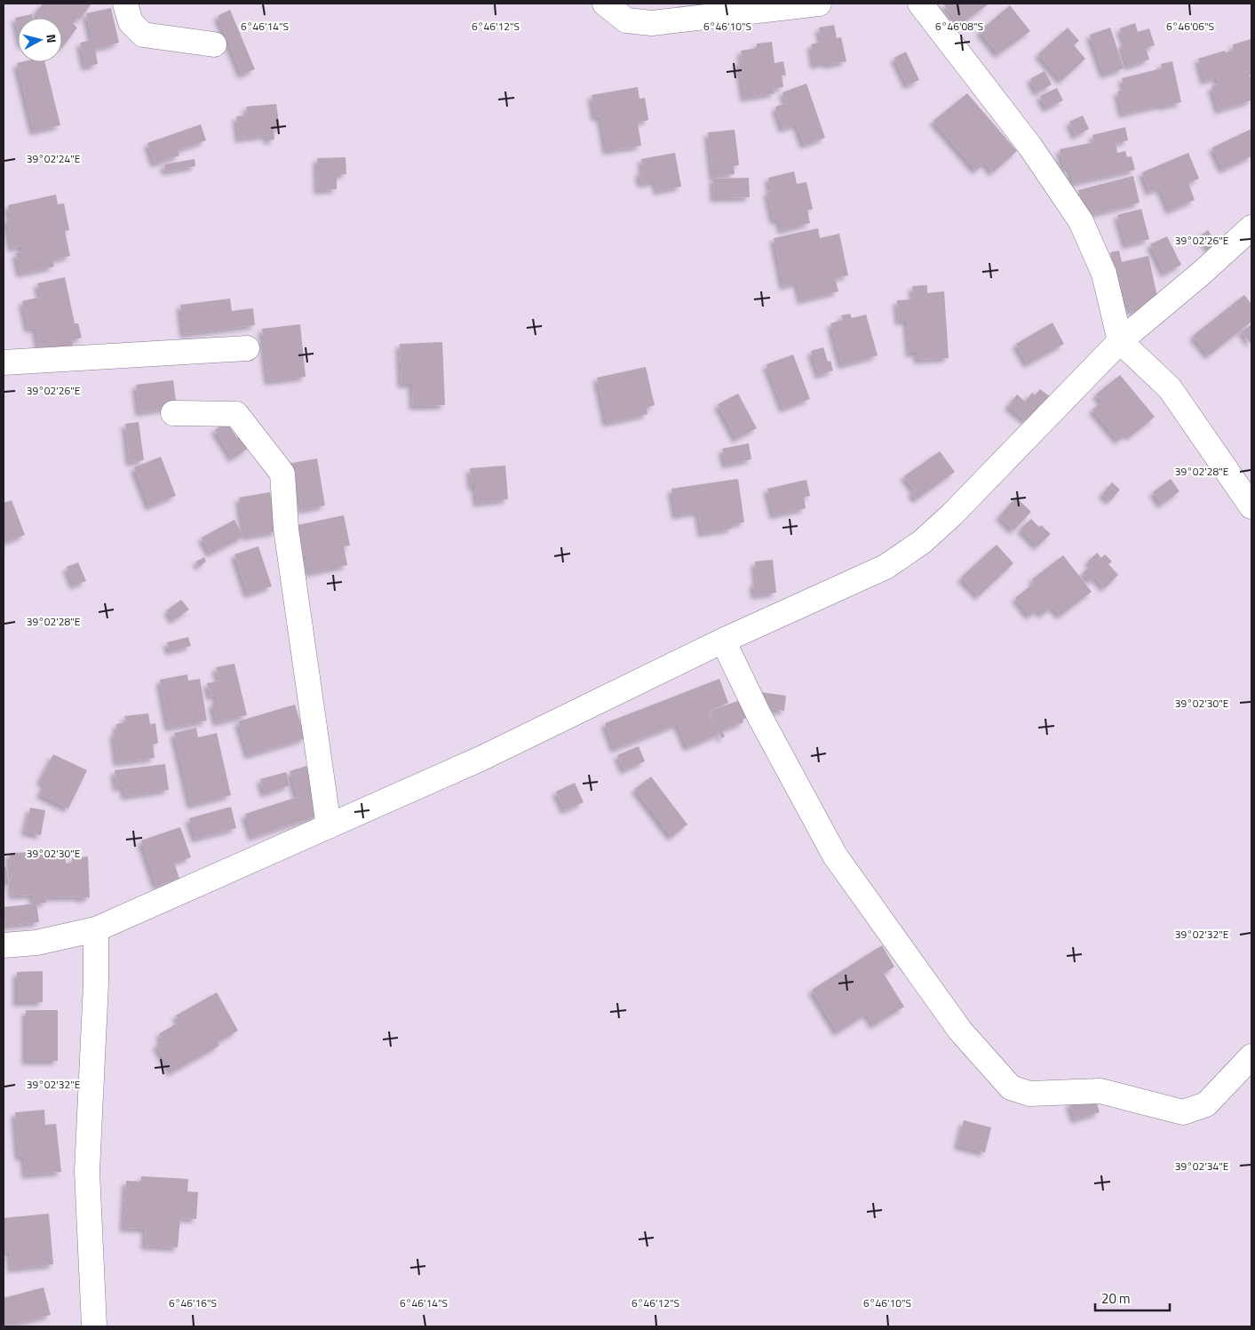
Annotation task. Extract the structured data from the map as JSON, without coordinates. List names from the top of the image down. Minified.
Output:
{"scale_bar":"20 m","north":"right","coordinates":["6°46'14\"S","6°46'12\"S","6°46'10\"S","6°46'08\"S","6°46'06\"S","39°02'24\"E","39°02'26\"E","39°02'28\"E","39°02'30\"E","39°02'32\"E","39°02'34\"E","6°46'16\"S"]}
